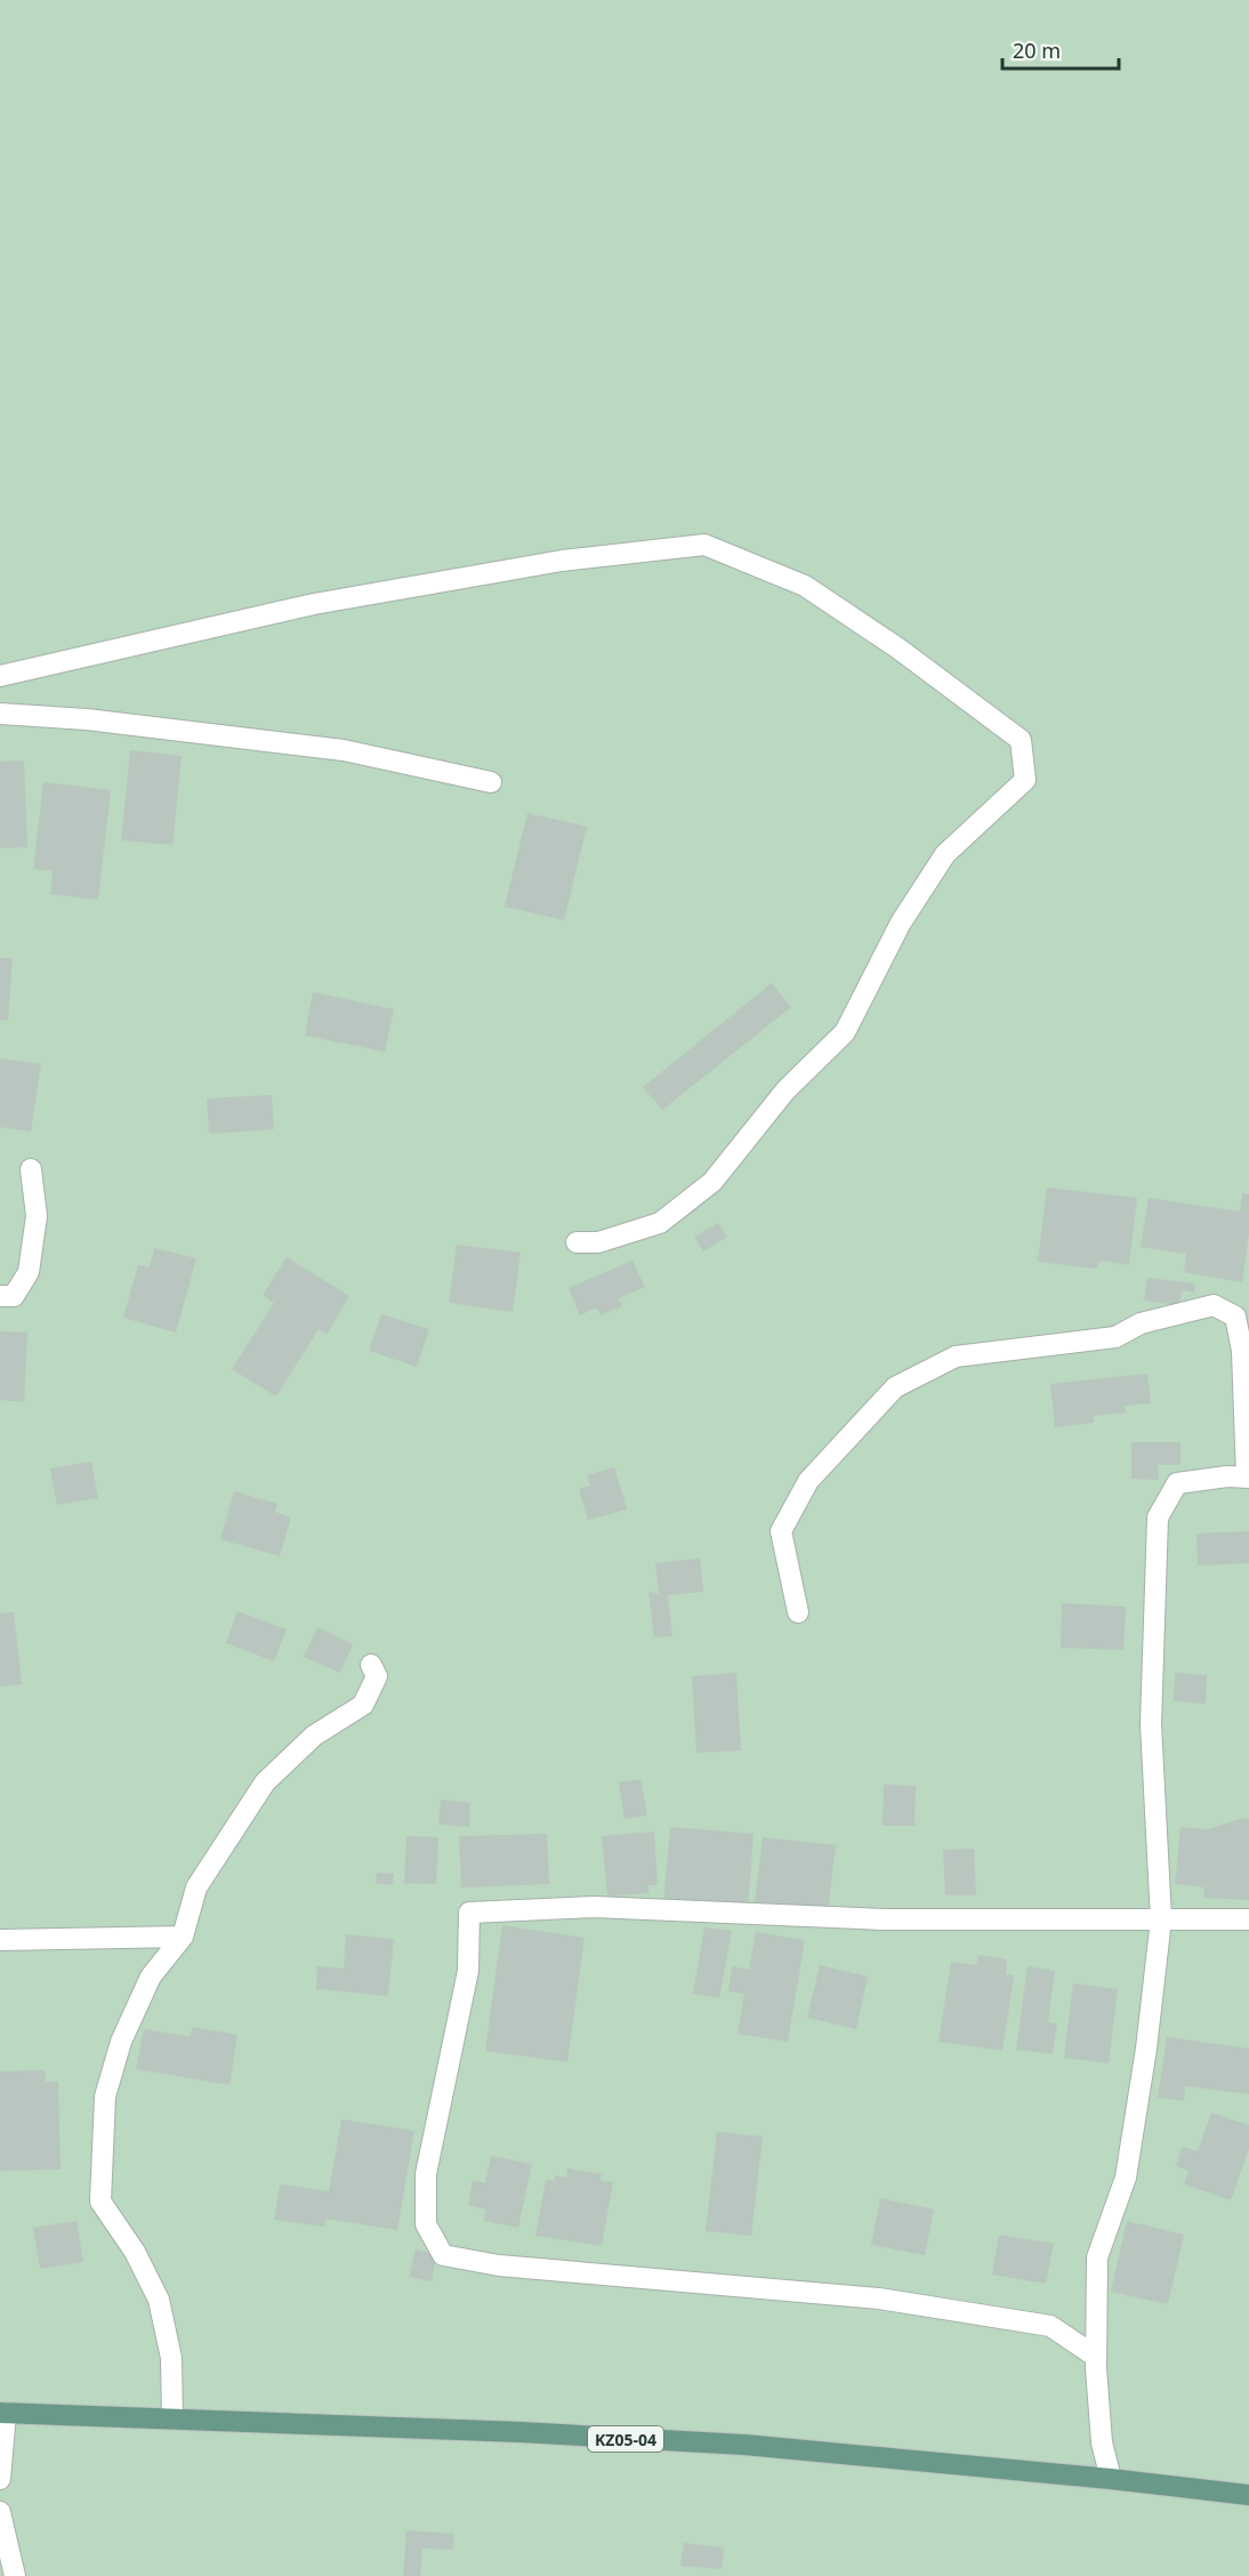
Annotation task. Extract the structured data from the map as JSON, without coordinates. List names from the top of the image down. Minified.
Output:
{"streets":{"main road":["KZ05-04"]},"scale_bar":"20 m"}
